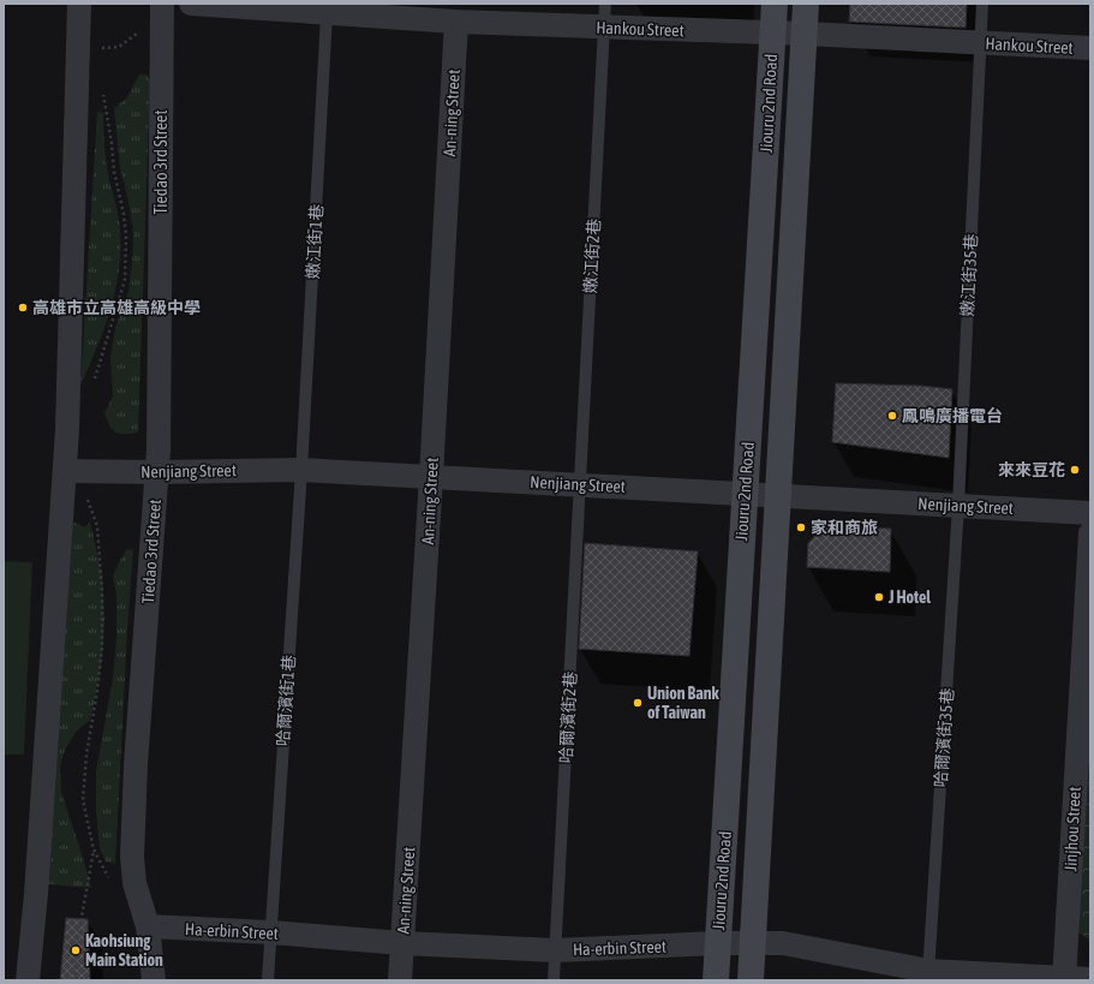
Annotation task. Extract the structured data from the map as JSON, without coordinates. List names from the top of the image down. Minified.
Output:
{"streets":{"street":["Hankou Street","Jiouru 2nd Road","An-ning Street","Tiedao 3rd Street","Nenjiang Street","Jinjhou Street","Ha-erbin Street"],"lane":["嫩江街1巷","嫩江街2巷","嫩江街35巷","哈爾濱街1巷","哈爾濱街2巷","哈爾濱街35巷"]},"crossings":[["Hankou Street","Jiouru 2nd Road"],["Hankou Street","An-ning Street"],["Hankou Street","嫩江街1巷"],["Hankou Street","嫩江街2巷"],["Hankou Street","嫩江街35巷"],["Jiouru 2nd Road","Nenjiang Street"],["Jiouru 2nd Road","Ha-erbin Street"],["An-ning Street","Nenjiang Street"],["An-ning Street","Ha-erbin Street"],["Tiedao 3rd Street","Nenjiang Street"],["Tiedao 3rd Street","Ha-erbin Street"],["嫩江街1巷","Nenjiang Street"],["嫩江街1巷","哈爾濱街1巷"],["嫩江街2巷","Nenjiang Street"],["嫩江街2巷","哈爾濱街2巷"],["嫩江街35巷","Nenjiang Street"],["嫩江街35巷","哈爾濱街35巷"],["Nenjiang Street","哈爾濱街1巷"],["Nenjiang Street","哈爾濱街2巷"],["Nenjiang Street","哈爾濱街35巷"],["哈爾濱街1巷","Ha-erbin Street"],["哈爾濱街2巷","Ha-erbin Street"],["哈爾濱街35巷","Ha-erbin Street"],["Jinjhou Street","Ha-erbin Street"]],"places":["高雄市立高雄高級中學","鳳鳴廣播電台","來來豆花","家和商旅","J Hotel","Union Bank of Taiwan","Kaohsiung Main Station"]}
